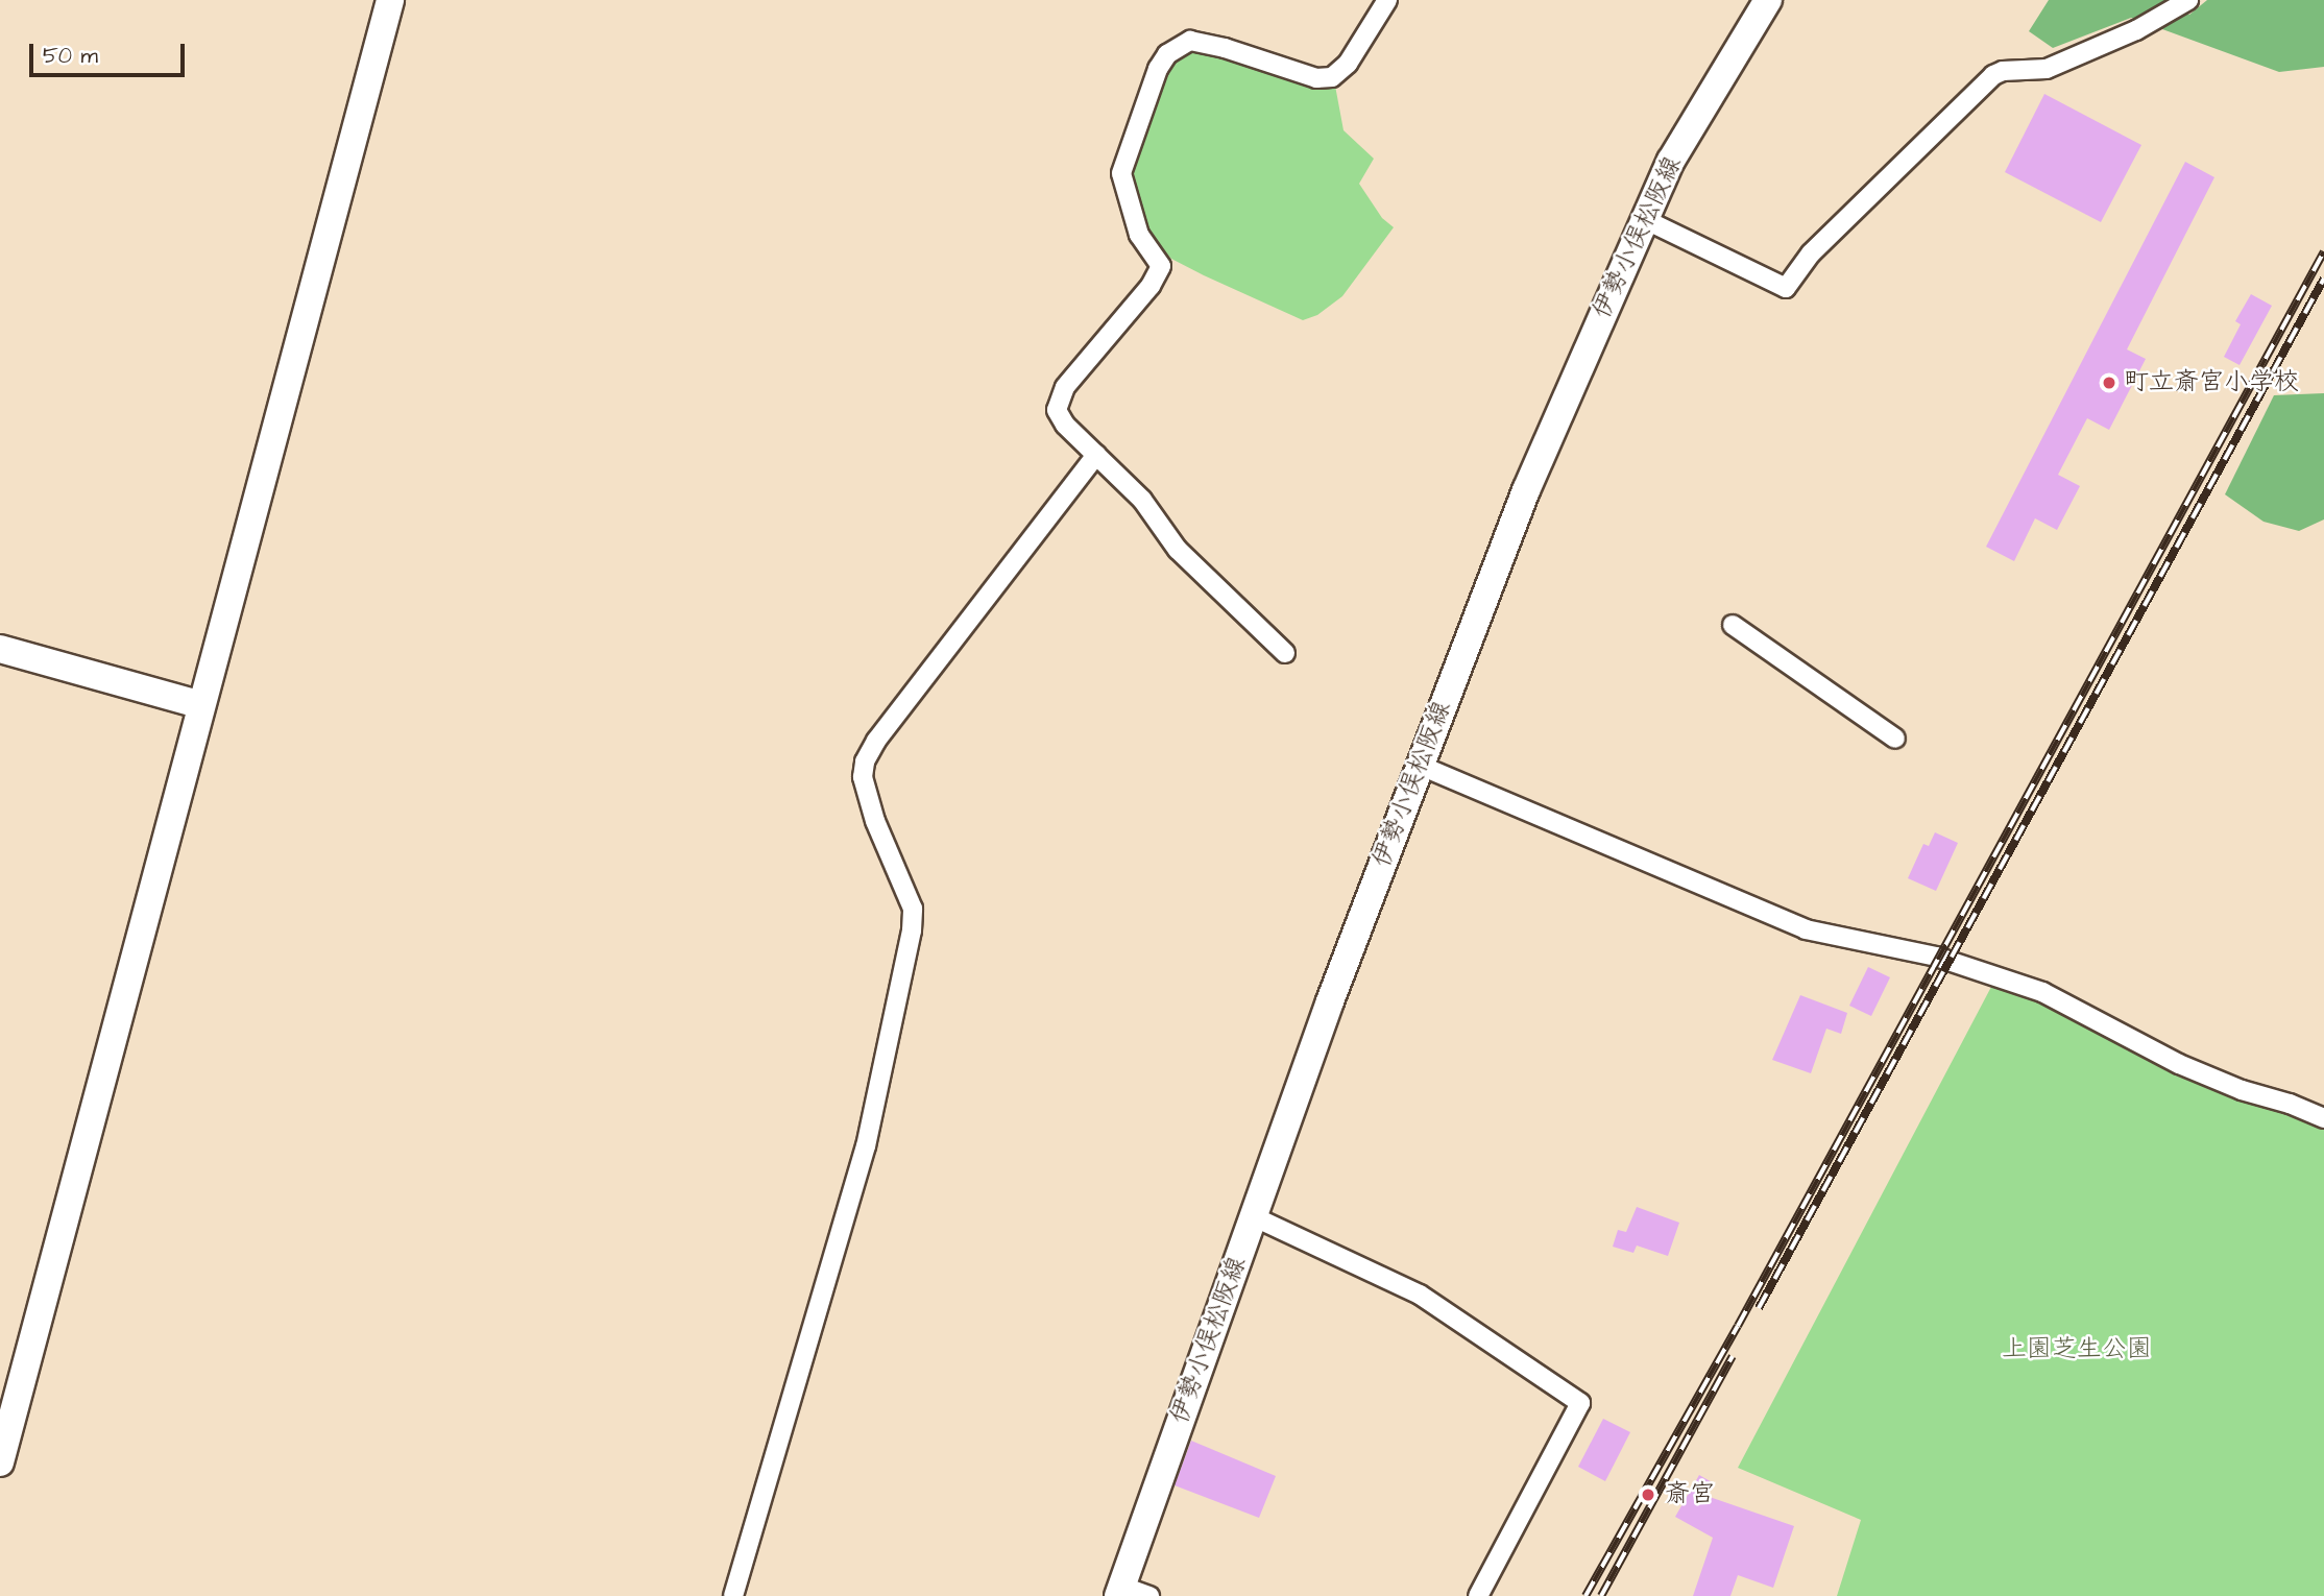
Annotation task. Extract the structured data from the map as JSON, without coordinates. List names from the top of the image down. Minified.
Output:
{"streets":{"street":["伊勢小俣松阪線"]},"parks":["上園芝生公園"],"places":["町立斎宮小学校","斎宮"],"scale_bar":"50 m"}
